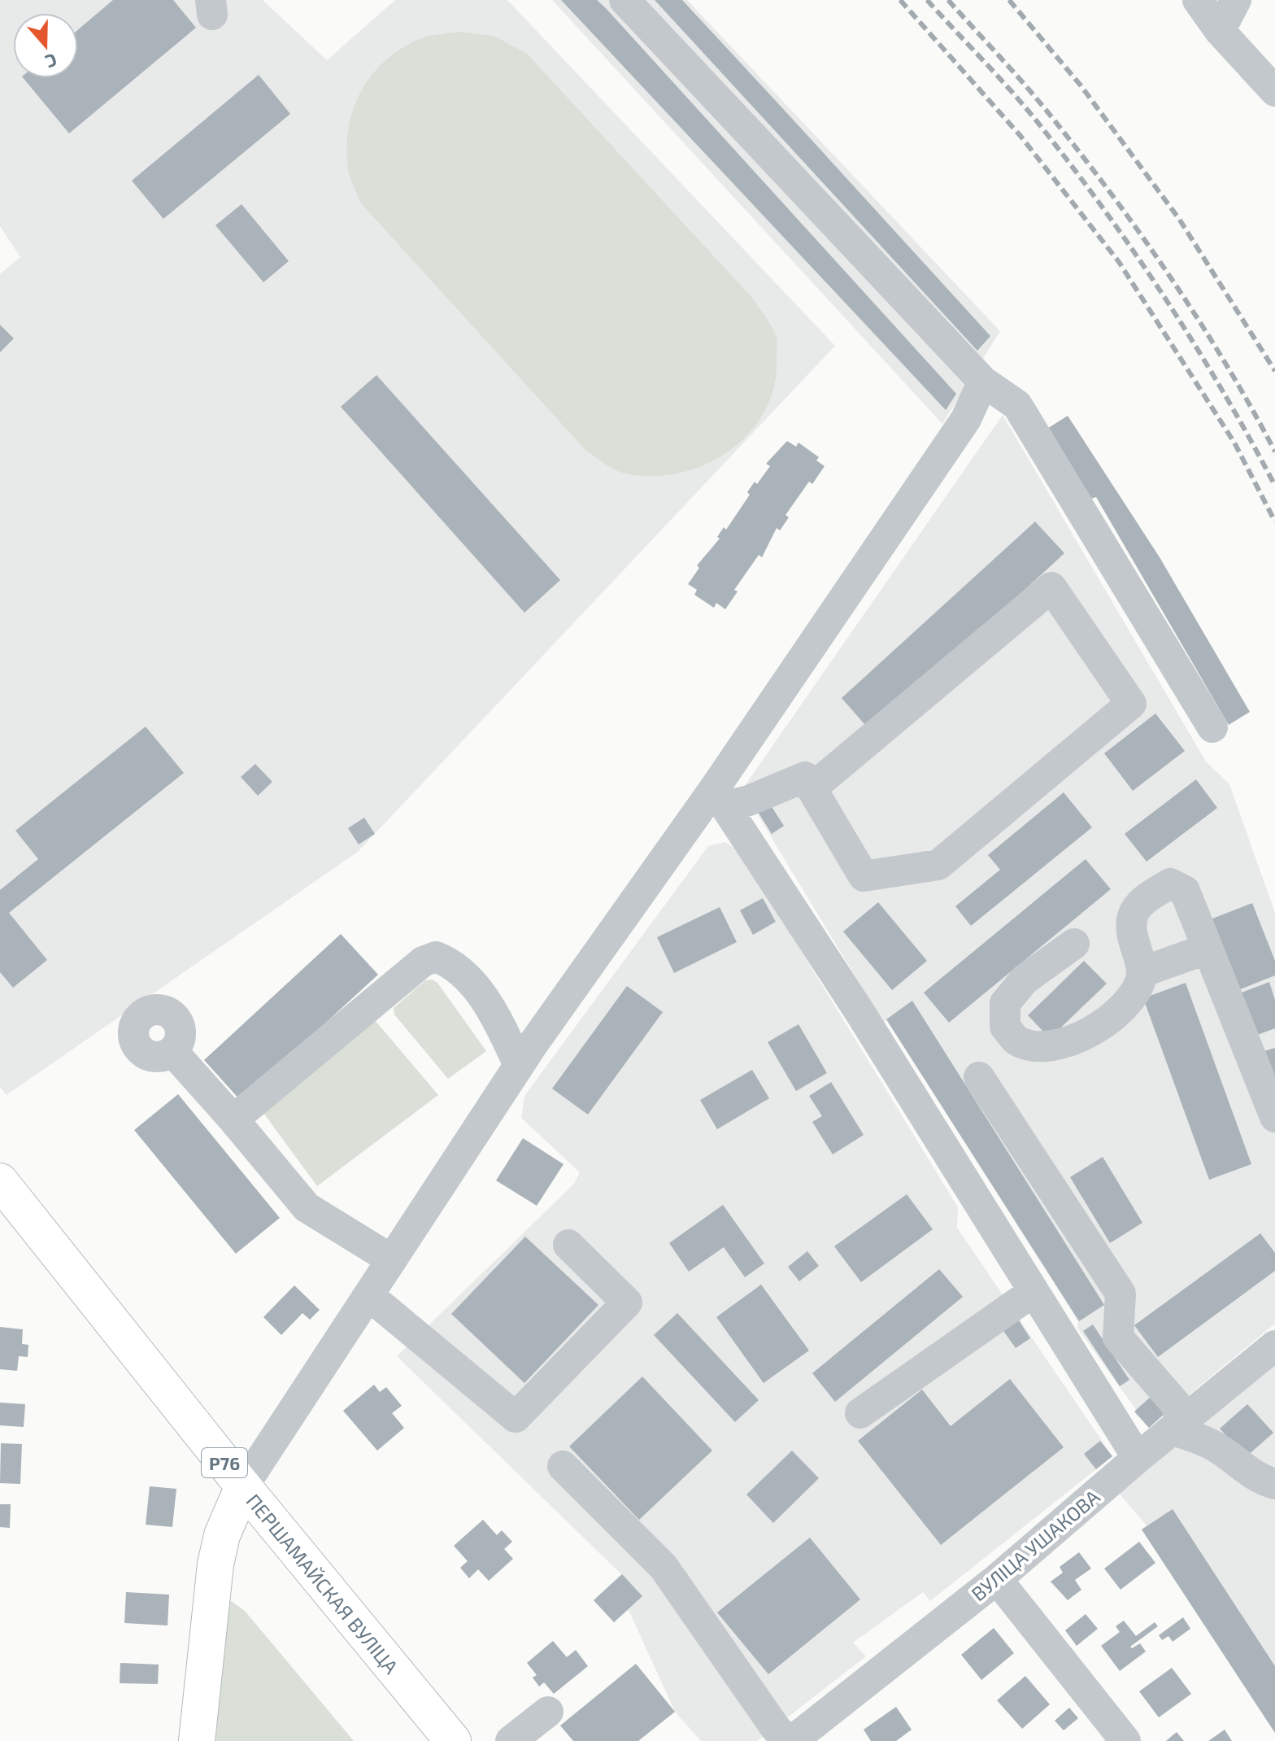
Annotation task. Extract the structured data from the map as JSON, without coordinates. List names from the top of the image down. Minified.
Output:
{"streets":{"main road":["Р76","ПЕРШАМАЙСКАЯ ВУЛІЦА"],"street":["ВУЛІЦА УШАКОВА"]},"north":"bottom"}
